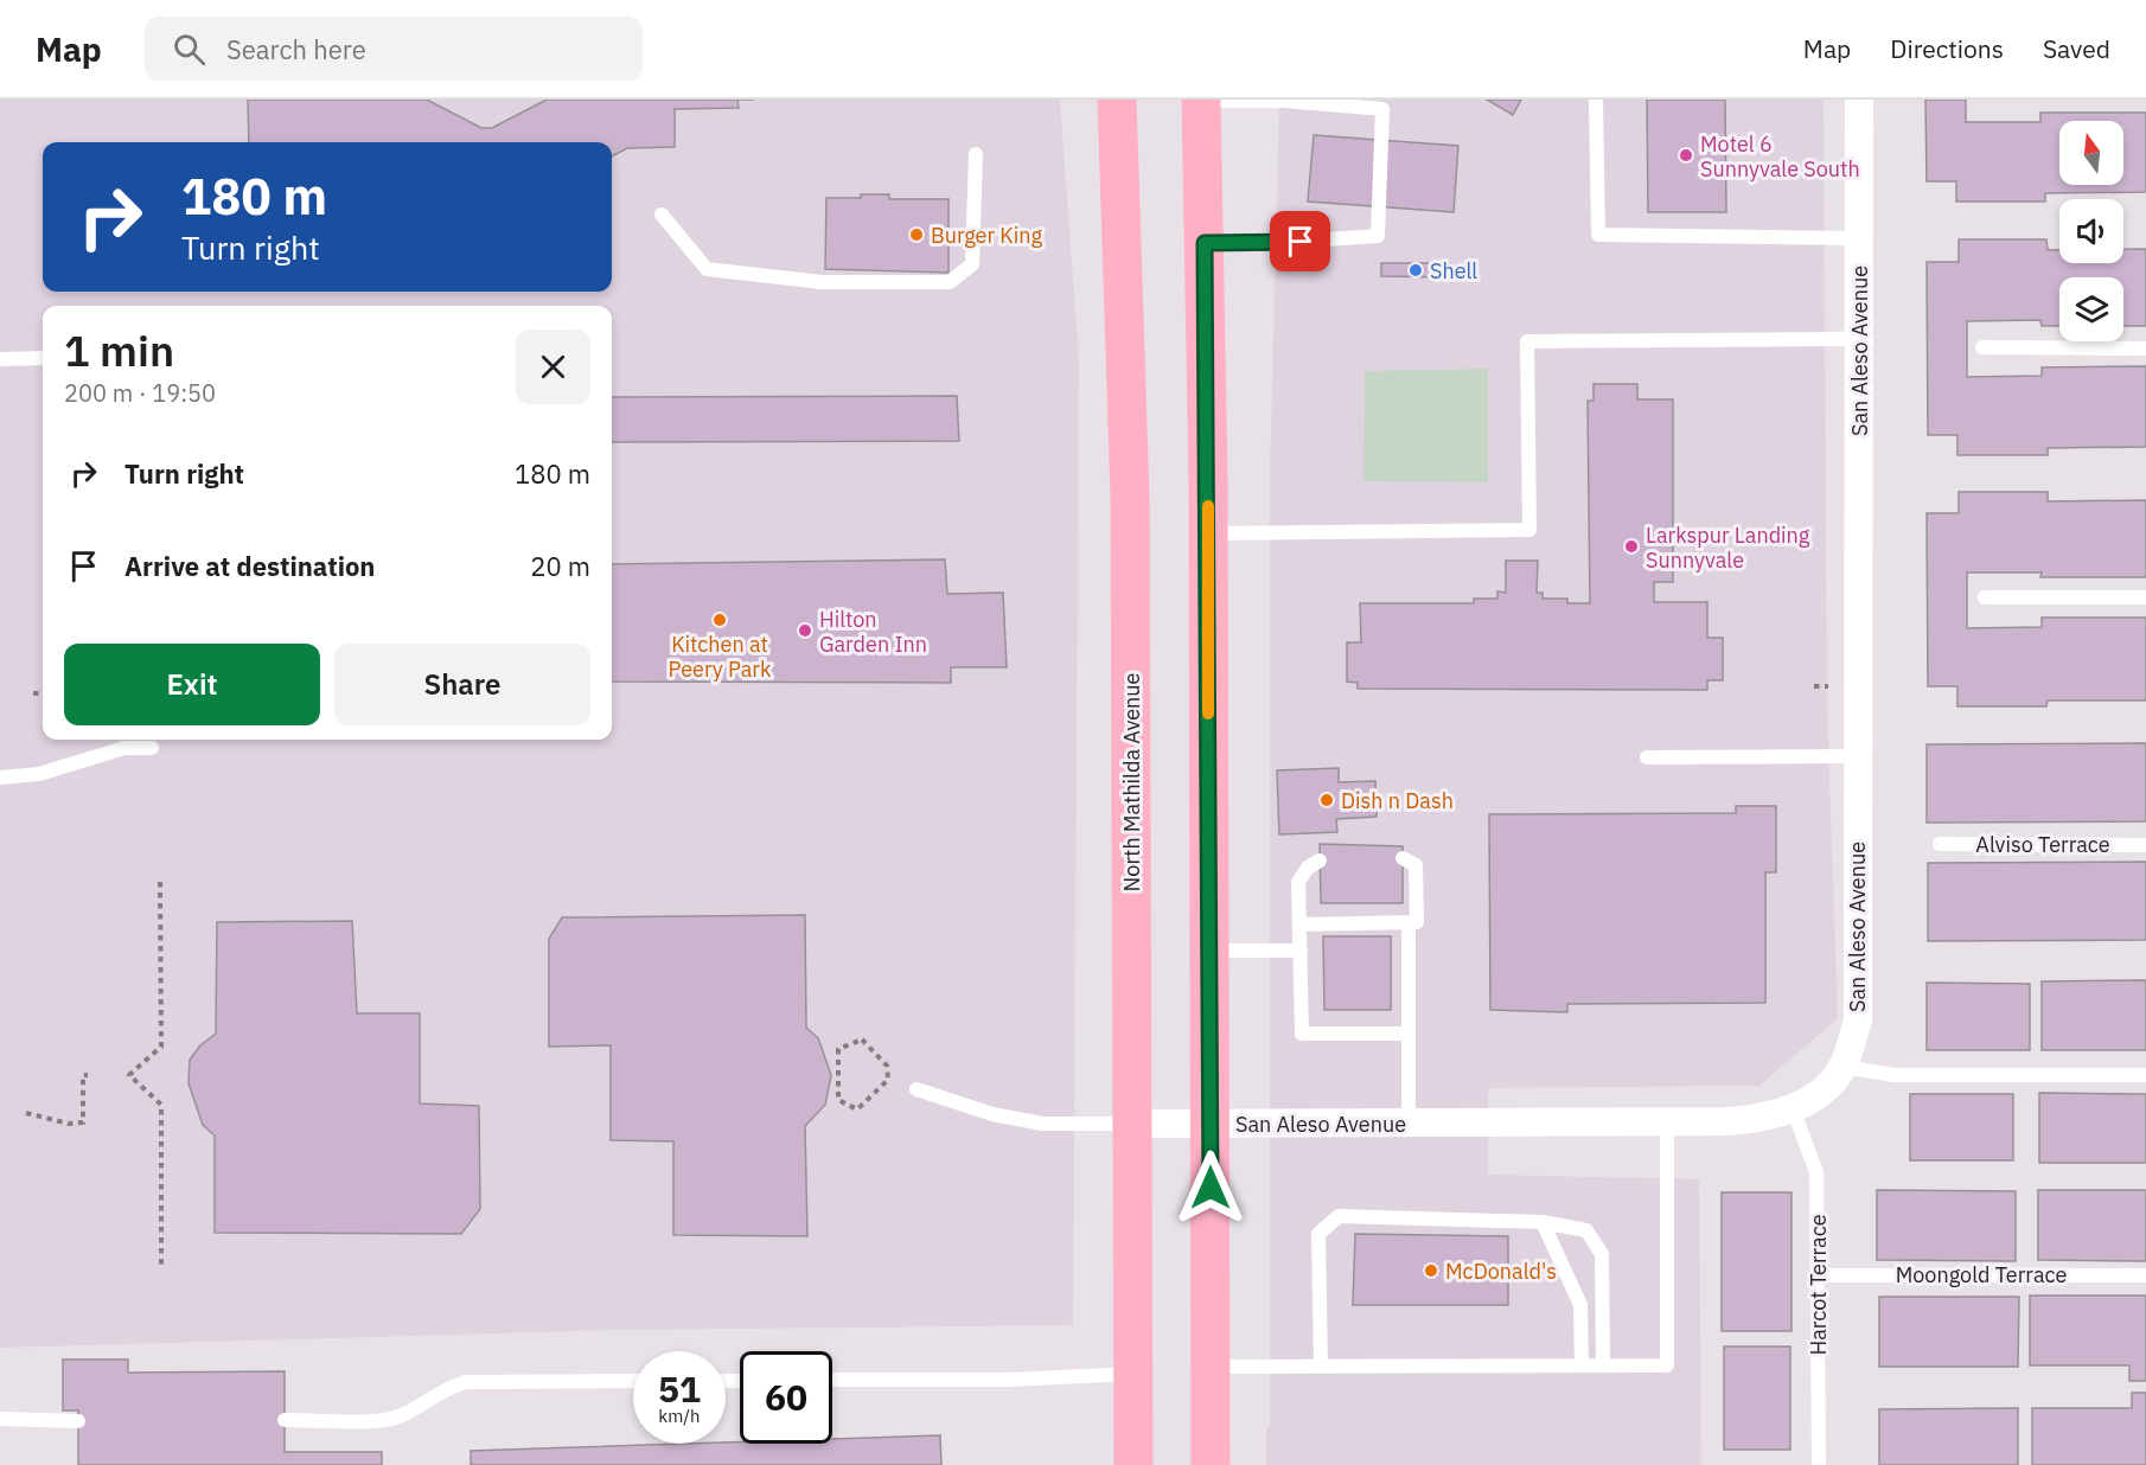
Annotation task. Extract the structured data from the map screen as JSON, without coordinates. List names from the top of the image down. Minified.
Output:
{"streets":{"main road":["North Mathilda Avenue"],"street":["San Aleso Avenue"],"lane":["Alviso Terrace","Moongold Terrace","Harcot Terrace"]},"crossings":[["San Aleso Avenue","North Mathilda Avenue"],["San Aleso Avenue","Harcot Terrace"],["Moongold Terrace","Harcot Terrace"]],"places":["Motel 6 Sunnyvale South","Burger King","Shell","Larkspur Landing Sunnyvale","Kitchen at Peery Park","Hilton Garden Inn","Dish n Dash","McDonald's"],"north":"top","page":{"header":"Map","search":"Search here","nav":["Map","Directions","Saved"],"turn":["180 m","Turn right"],"heading":["1 min","200 m · 19:50"],"list":[{"name":"Turn right","value":"180 m"},{"name":"Arrive at destination","value":"20 m"}],"buttons":["Exit","Share"],"speed":"51 km/h","limit":"60"}}
